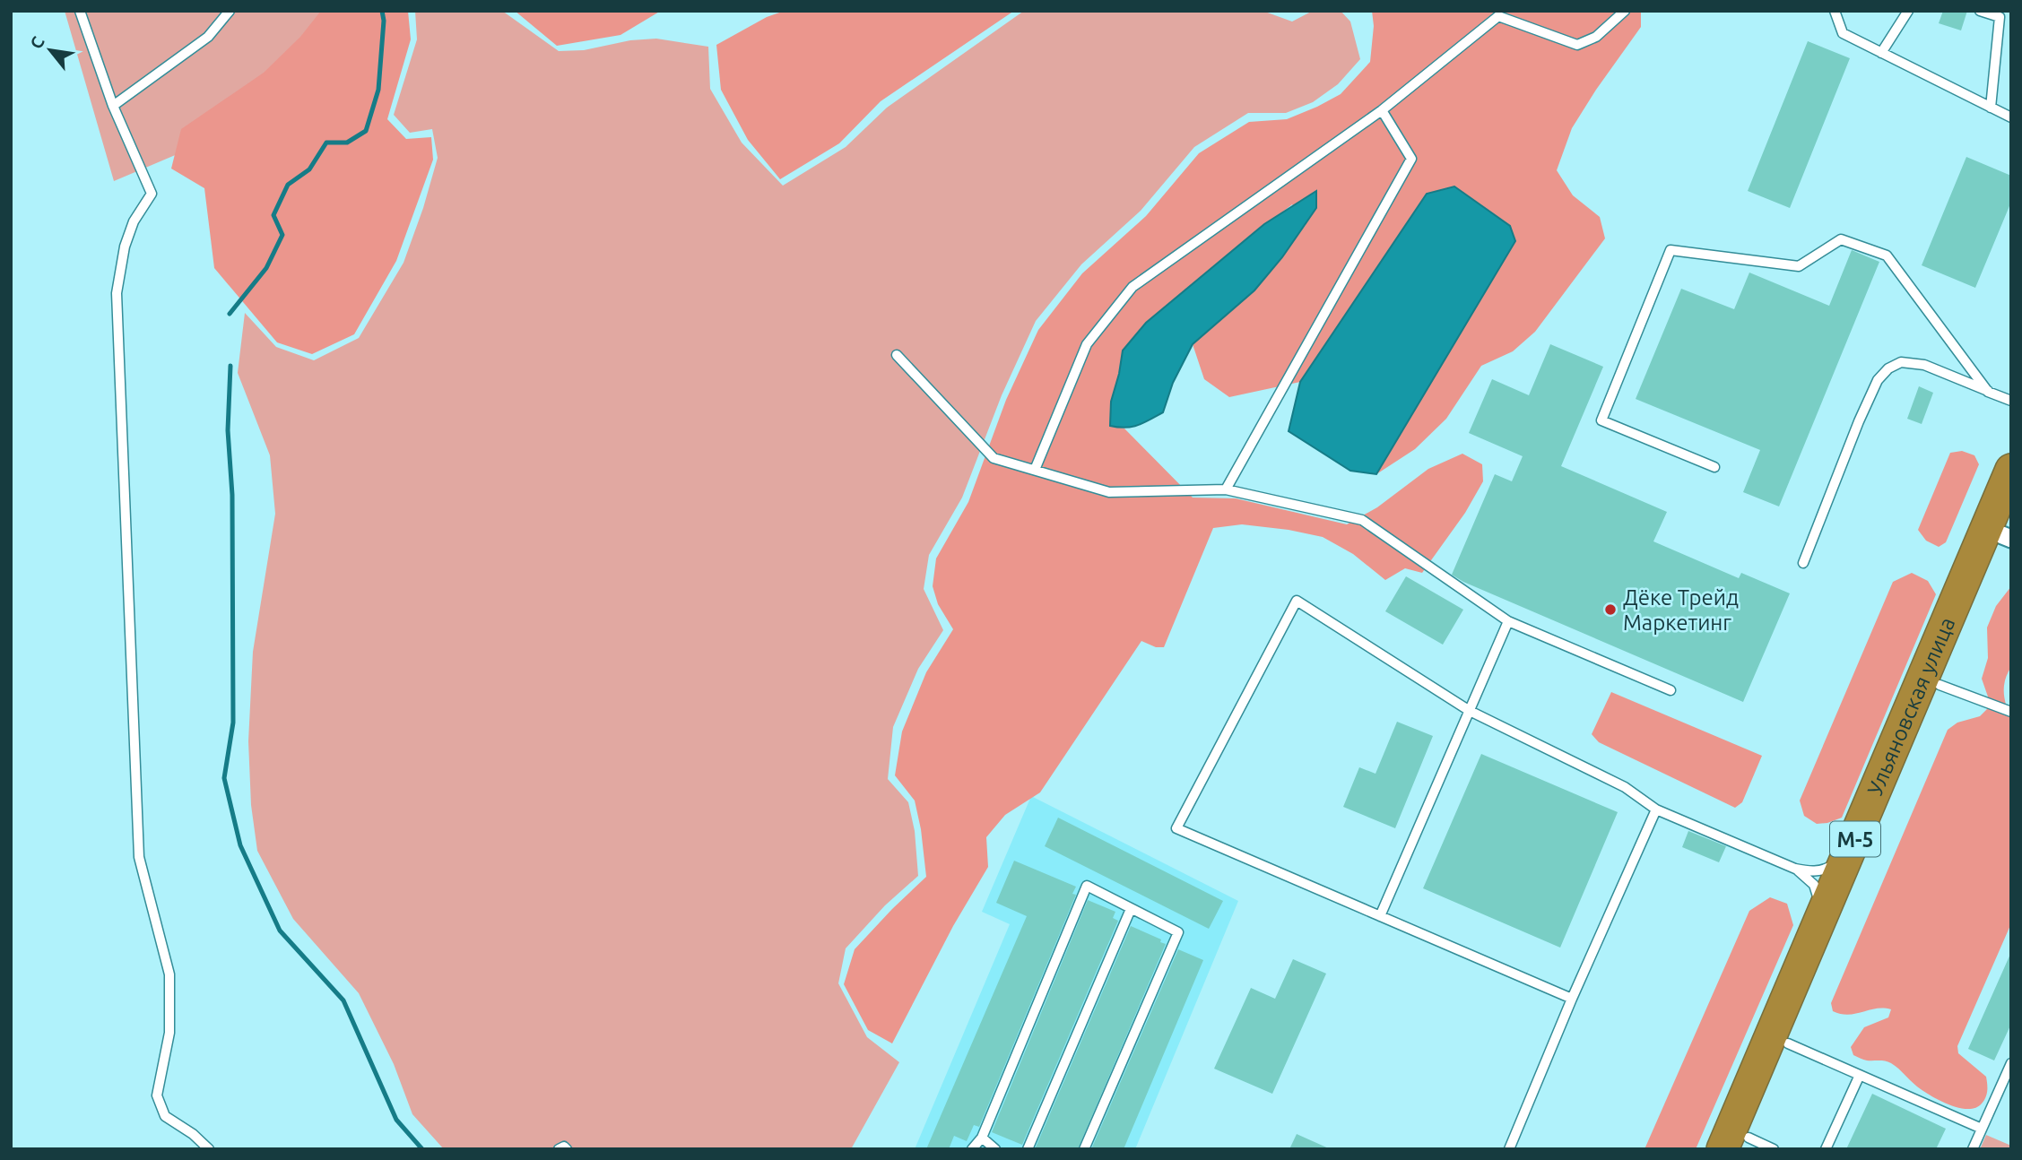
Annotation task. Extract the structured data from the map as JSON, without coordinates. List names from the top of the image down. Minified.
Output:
{"streets":{"highway":["Ульяновская улица","М-5"]},"places":["Дёке Трейд Маркетинг"],"north":"top left"}
